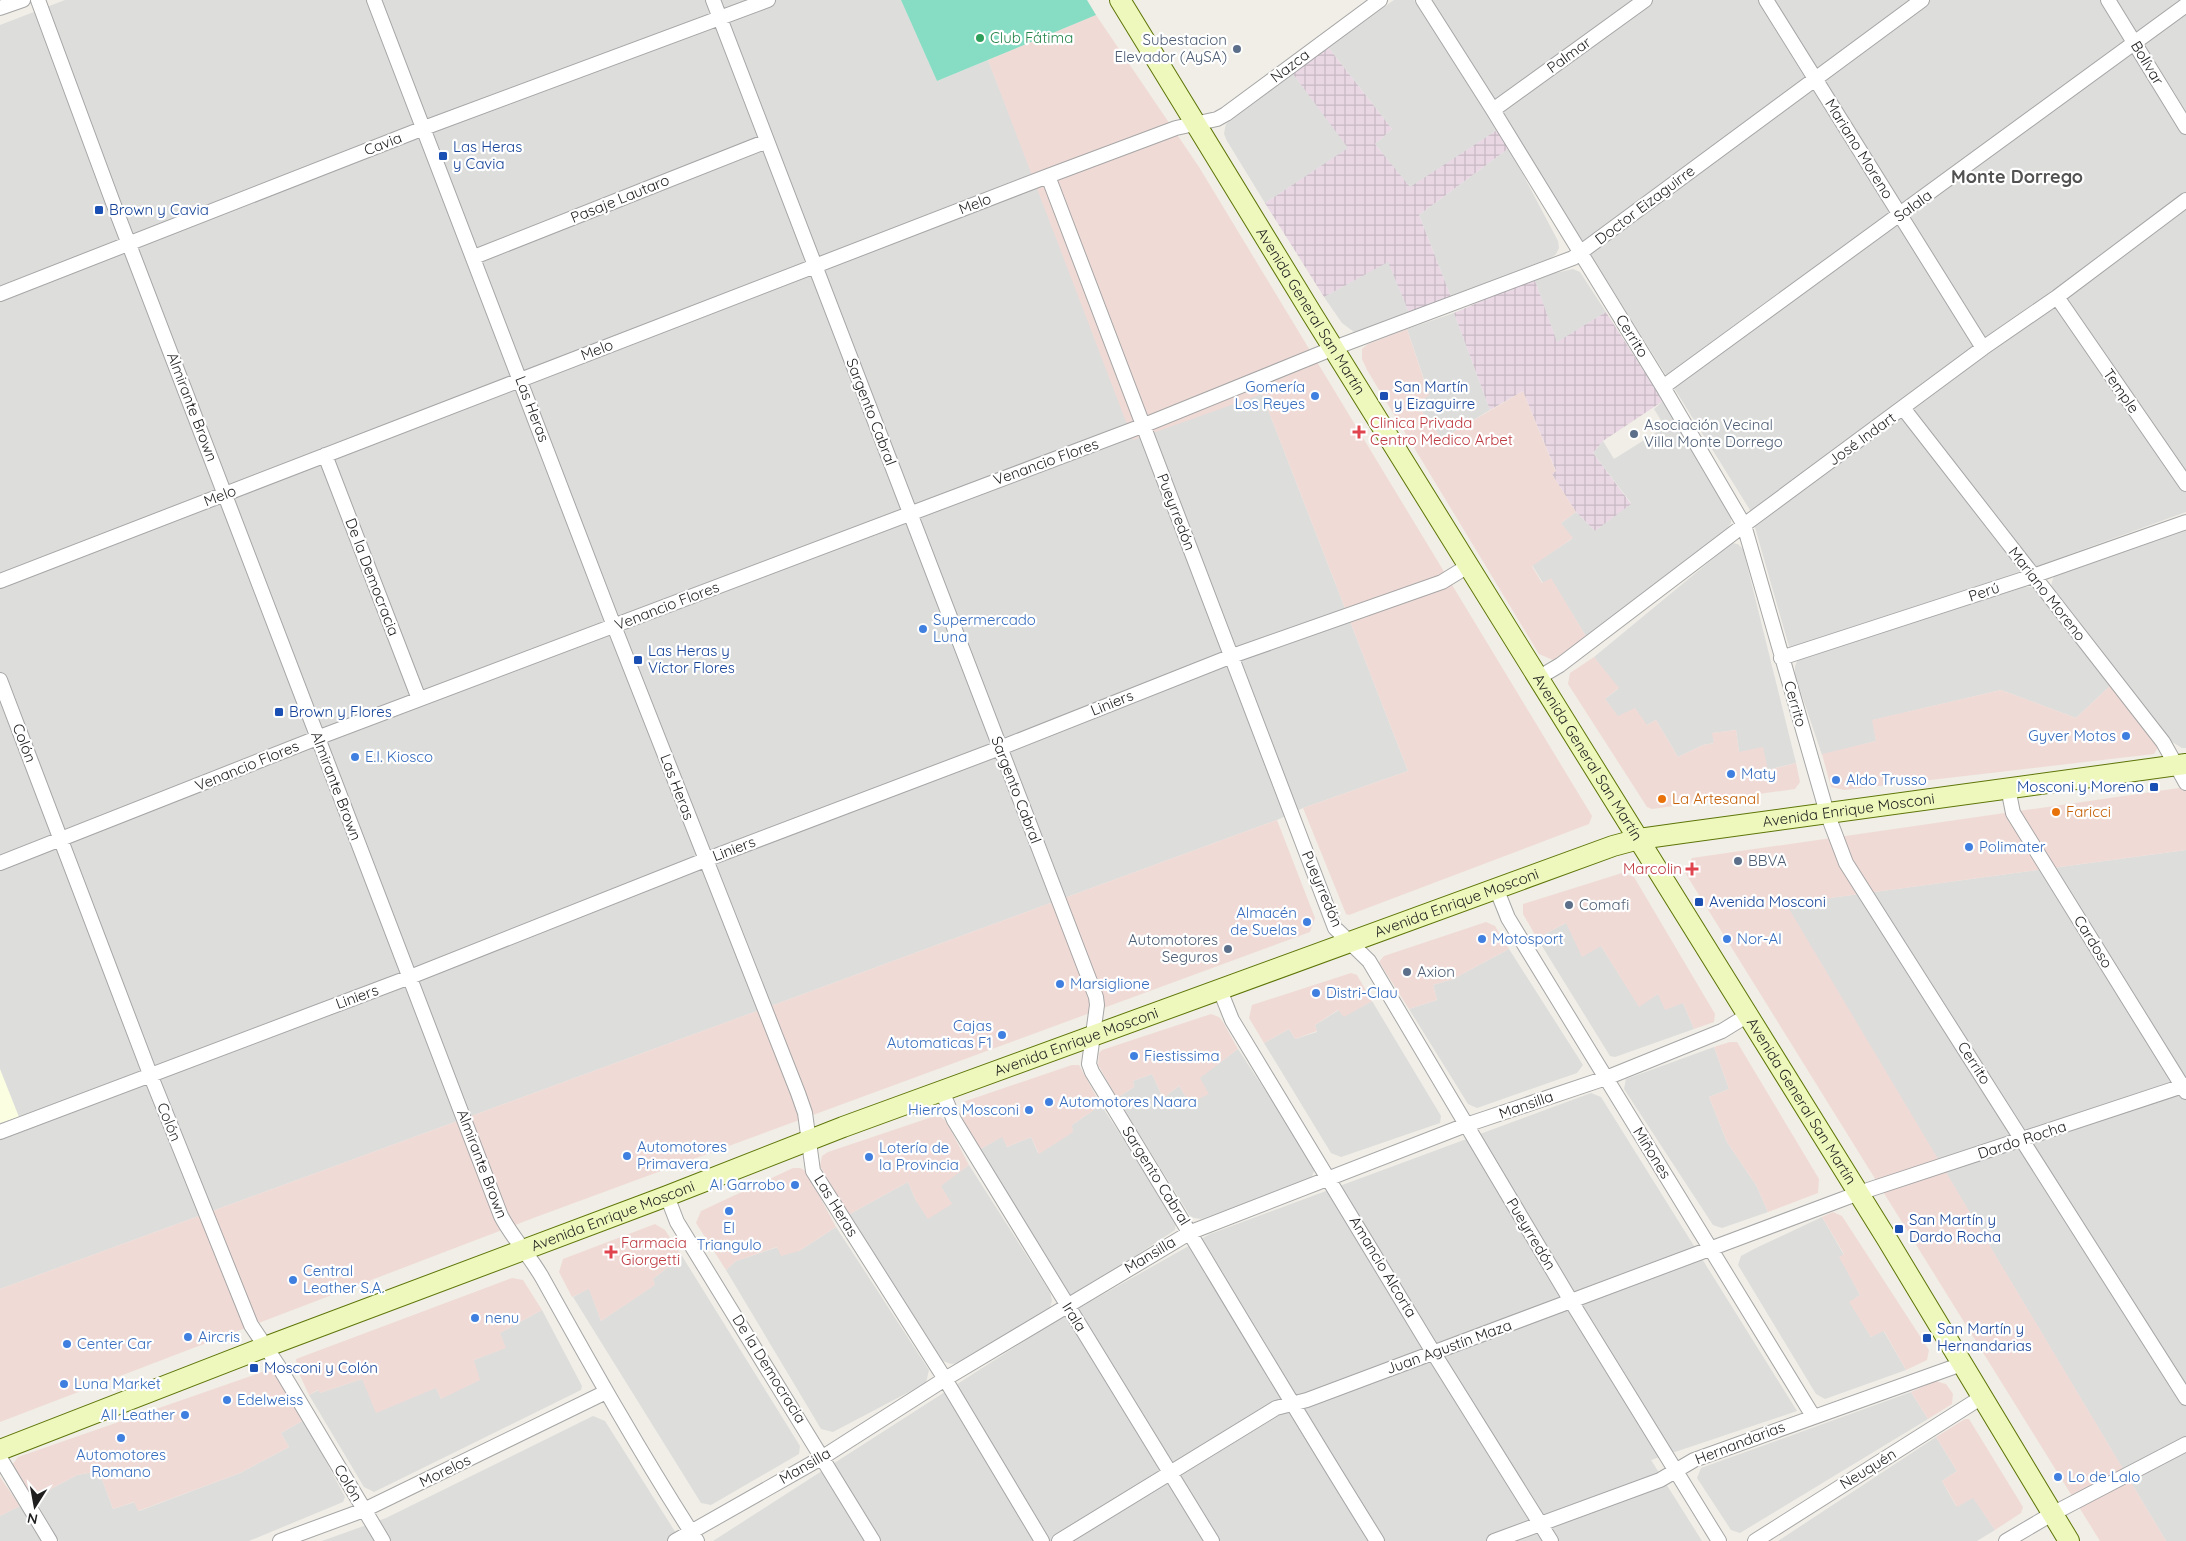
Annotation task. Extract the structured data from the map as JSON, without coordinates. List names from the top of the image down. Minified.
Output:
{"streets":{"main road":["Avenida General San Martín","Avenida Enrique Mosconi"],"street":["Palmar","Bolívar","Nazca","Cavia","Mariano Moreno","Pasaje Lautaro","Melo","Doctor Eizaguirre","Salala","Cerrito","Temple","Almirante Brown","Las Heras","Sargento Cabral","José Indart","Venancio Flores","Pueyrredón","De la Democracia","Perú","Liniers","Colón","Cardoso","Mansilla","Dardo Rocha","Miñones","Amancio Alcorta","Irala","Juan Agustín Maza","Hernandarias","Neuquén","Morelos"]},"crossings":[["Palmar","Cerrito"],["Bolívar","Salala"],["Nazca","Melo"],["Nazca","Avenida General San Martín"],["Cavia","Almirante Brown"],["Cavia","Las Heras"],["Cavia","Sargento Cabral"],["Mariano Moreno","Doctor Eizaguirre"],["Mariano Moreno","Salala"],["Mariano Moreno","José Indart"],["Mariano Moreno","Perú"],["Mariano Moreno","Avenida Enrique Mosconi"],["Pasaje Lautaro","Las Heras"],["Pasaje Lautaro","Sargento Cabral"],["Melo","Avenida General San Martín"],["Melo","Almirante Brown"],["Melo","Las Heras"],["Melo","Sargento Cabral"],["Melo","Pueyrredón"],["Melo","De la Democracia"],["Doctor Eizaguirre","Avenida General San Martín"],["Doctor Eizaguirre","Cerrito"],["Doctor Eizaguirre","Venancio Flores"],["Salala","Cerrito"],["Avenida General San Martín","José Indart"],["Avenida General San Martín","Venancio Flores"],["Avenida General San Martín","Liniers"],["Avenida General San Martín","Avenida Enrique Mosconi"],["Avenida General San Martín","Mansilla"],["Avenida General San Martín","Dardo Rocha"],["Avenida General San Martín","Juan Agustín Maza"],["Avenida General San Martín","Hernandarias"],["Avenida General San Martín","Neuquén"],["Cerrito","José Indart"],["Cerrito","Perú"],["Cerrito","Avenida Enrique Mosconi"],["Cerrito","Dardo Rocha"],["Temple","José Indart"],["Almirante Brown","Venancio Flores"],["Almirante Brown","Liniers"],["Almirante Brown","Avenida Enrique Mosconi"],["Almirante Brown","Mansilla"],["Almirante Brown","Morelos"],["Las Heras","Venancio Flores"],["Las Heras","Liniers"],["Las Heras","Avenida Enrique Mosconi"],["Las Heras","Mansilla"],["Sargento Cabral","Venancio Flores"],["Sargento Cabral","Liniers"],["Sargento Cabral","Avenida Enrique Mosconi"],["Sargento Cabral","Mansilla"],["Sargento Cabral","Juan Agustín Maza"],["Venancio Flores","Pueyrredón"],["Venancio Flores","De la Democracia"],["Venancio Flores","Colón"],["Pueyrredón","Liniers"],["Pueyrredón","Avenida Enrique Mosconi"],["Pueyrredón","Mansilla"],["Pueyrredón","Juan Agustín Maza"],["Pueyrredón","Hernandarias"],["De la Democracia","Avenida Enrique Mosconi"],["De la Democracia","Mansilla"],["Liniers","Colón"],["Colón","Avenida Enrique Mosconi"],["Colón","Morelos"],["Avenida Enrique Mosconi","Cardoso"],["Avenida Enrique Mosconi","Miñones"],["Avenida Enrique Mosconi","Amancio Alcorta"],["Avenida Enrique Mosconi","Irala"],["Cardoso","Dardo Rocha"],["Mansilla","Miñones"],["Mansilla","Amancio Alcorta"],["Mansilla","Irala"],["Dardo Rocha","Juan Agustín Maza"],["Miñones","Juan Agustín Maza"],["Miñones","Hernandarias"],["Amancio Alcorta","Juan Agustín Maza"],["Amancio Alcorta","Hernandarias"],["Irala","Juan Agustín Maza"]],"districts":["Monte Dorrego"],"places":{"other":["Club Fátima","Subestacion Elevador (AySA)","Gomería Los Reyes","Asociación Vecinal Villa Monte Dorrego","Supermercado Luna","Gyver Motos","E.I. Kiosco","Maty","Aldo Trusso","La Artesanal","Faricci","Polimater","BBVA","Comafi","Almacén de Suelas","Motosport","Nor-Al","Automotores Seguros","Axion","Marsiglione","Distri-Clau","Cajas Automaticas F1","Fiestissima","Automotores Naara","Hierros Mosconi","Automotores Primavera","Lotería de la Provincia","Al Garrobo","El Triangulo","Central Leather S.A.","nenu","Aircris","Center Car","Luna Market","Edelweiss","All Leather","Automotores Romano","Lo de Lalo"],"transit":["Las Heras y Cavia","Brown y Cavia","San Martín y Eizaguirre","Las Heras y Víctor Flores","Brown y Flores","Mosconi y Moreno","Avenida Mosconi","San Martín y Dardo Rocha","San Martín y Hernandarias","Mosconi y Colón"],"health":["Clinica Privada Centro Medico Arbet","Marcolin","Farmacia Giorgetti"]},"north":"bottom"}
